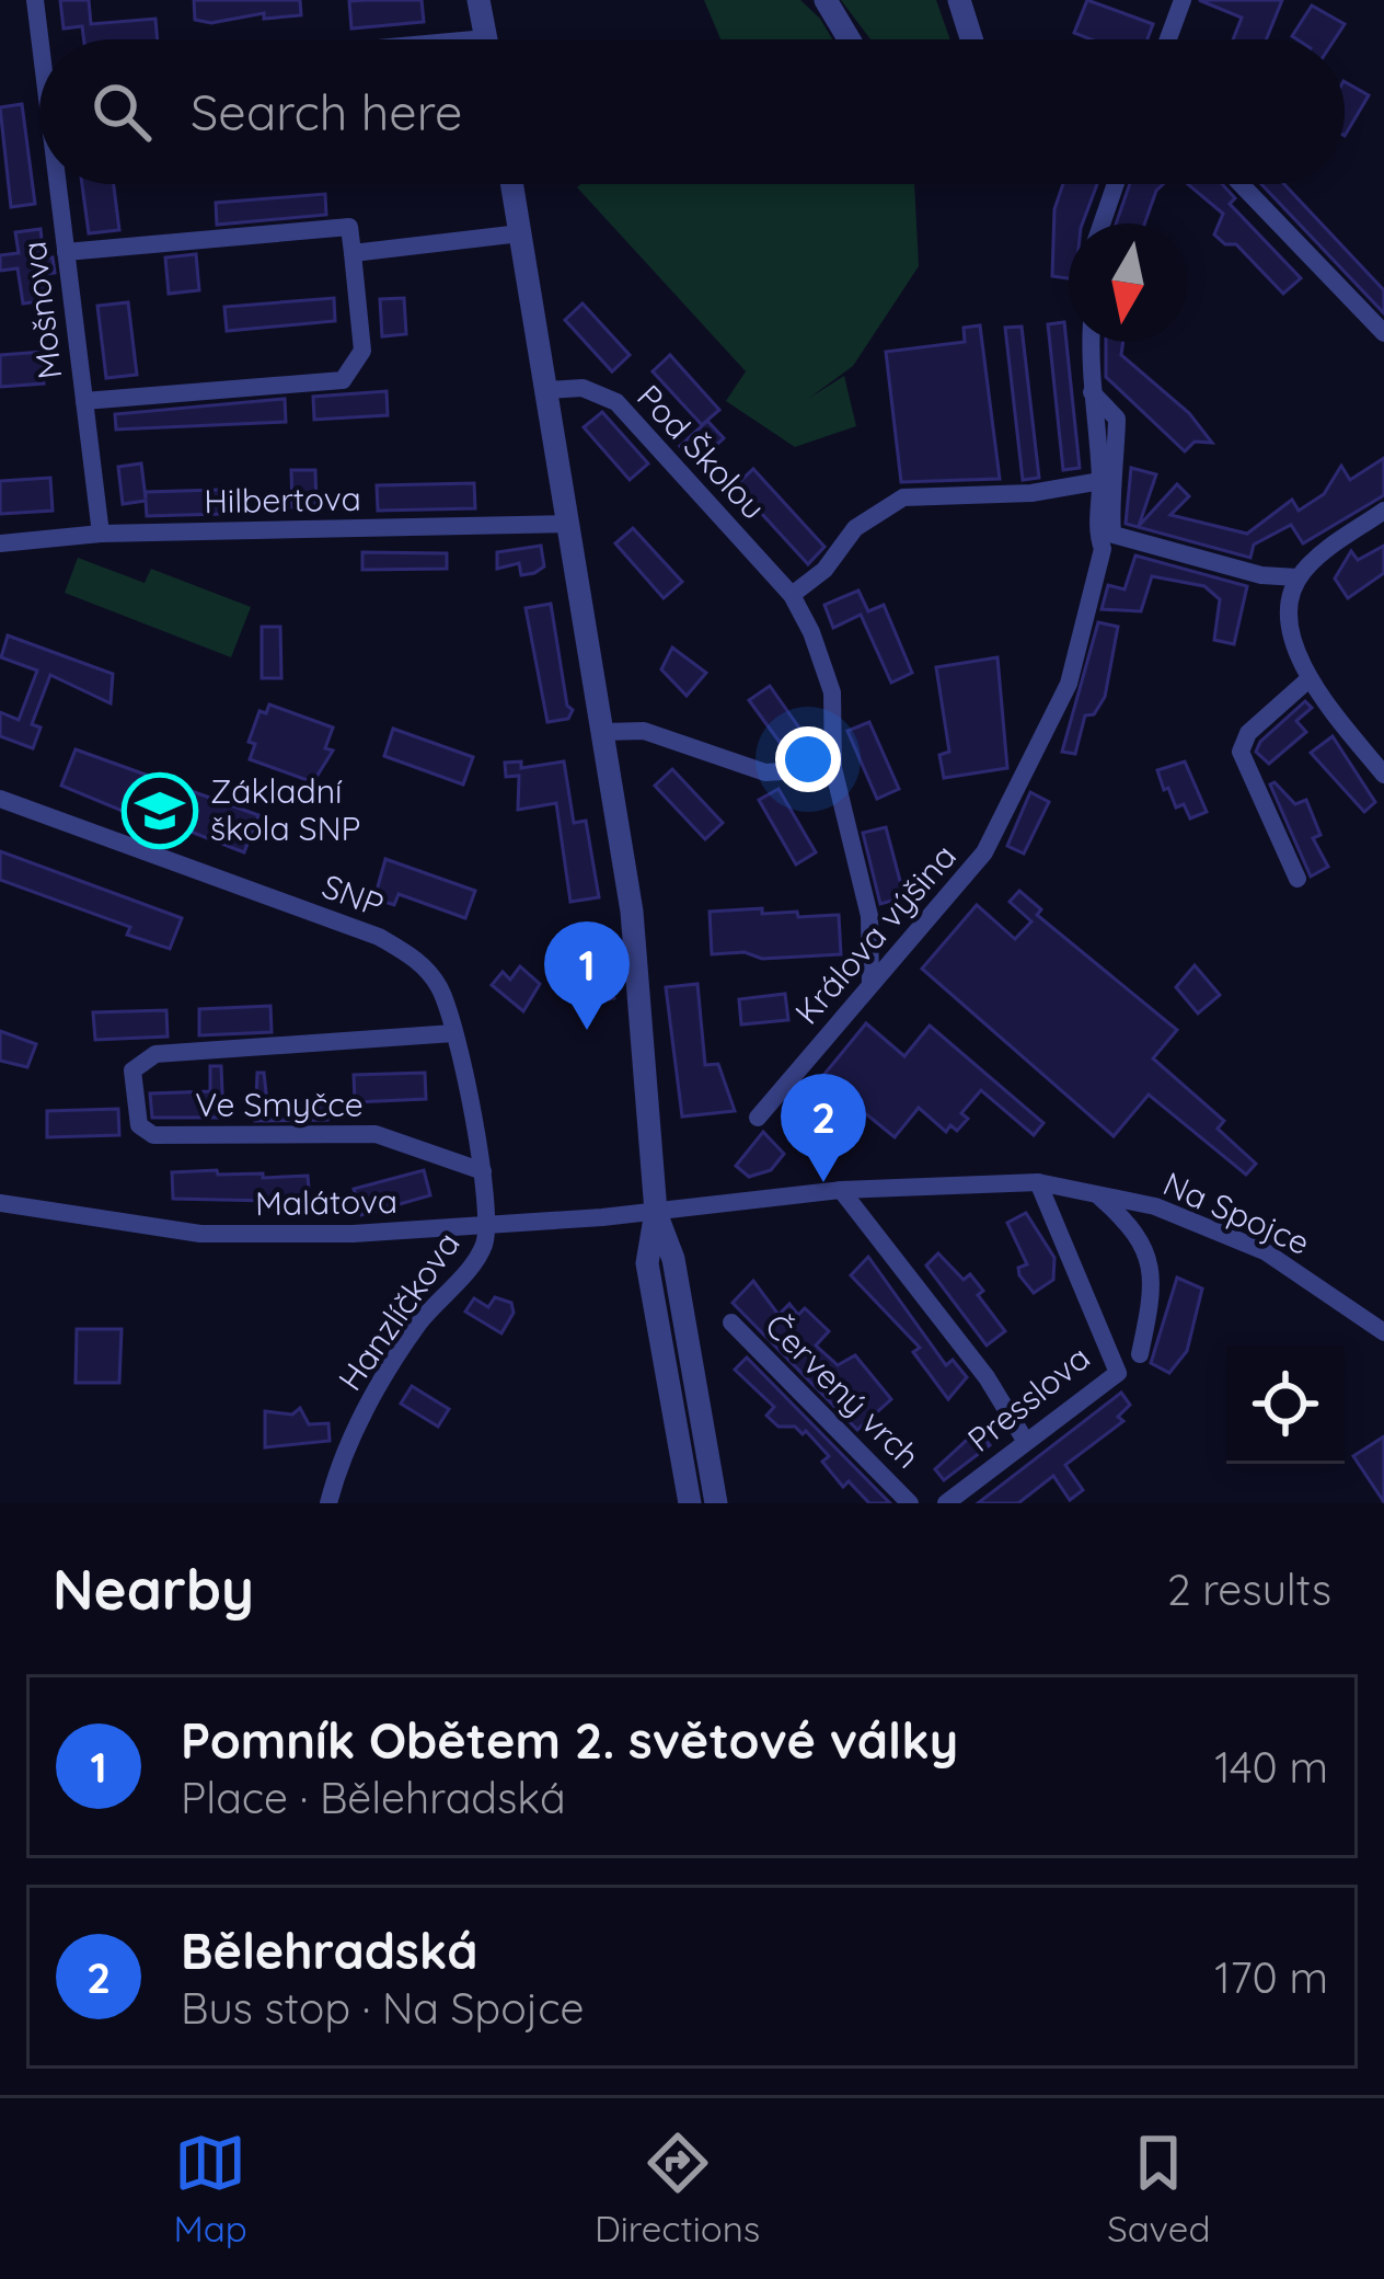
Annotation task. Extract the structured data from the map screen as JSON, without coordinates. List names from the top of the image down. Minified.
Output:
{"streets":{"street":["Mošnova","Pod Školou","Hilbertova","SNP","Králova výšina","Ve Smyčce","Malátova","Na Spojce","Hanzlíčkova","Červený vrch","Presslova"]},"crossings":[["Mošnova","Hilbertova"],["Pod Školou","Králova výšina"],["SNP","Ve Smyčce"],["SNP","Malátova"],["SNP","Hanzlíčkova"],["Malátova","Na Spojce"],["Malátova","Hanzlíčkova"],["Na Spojce","Presslova"]],"places":{"school or university":["Základní škola SNP"]},"north":"bottom","page":{"search":"Search here","pins":["1","2"],"heading":["Nearby","2 results"],"list":[{"mark":"1","name":"Pomník Obětem 2. světové války","note":"Place · Bělehradská","value":"140 m"},{"mark":"2","name":"Bělehradská","note":"Bus stop · Na Spojce","value":"170 m"}],"nav":["Map","Directions","Saved"]}}
